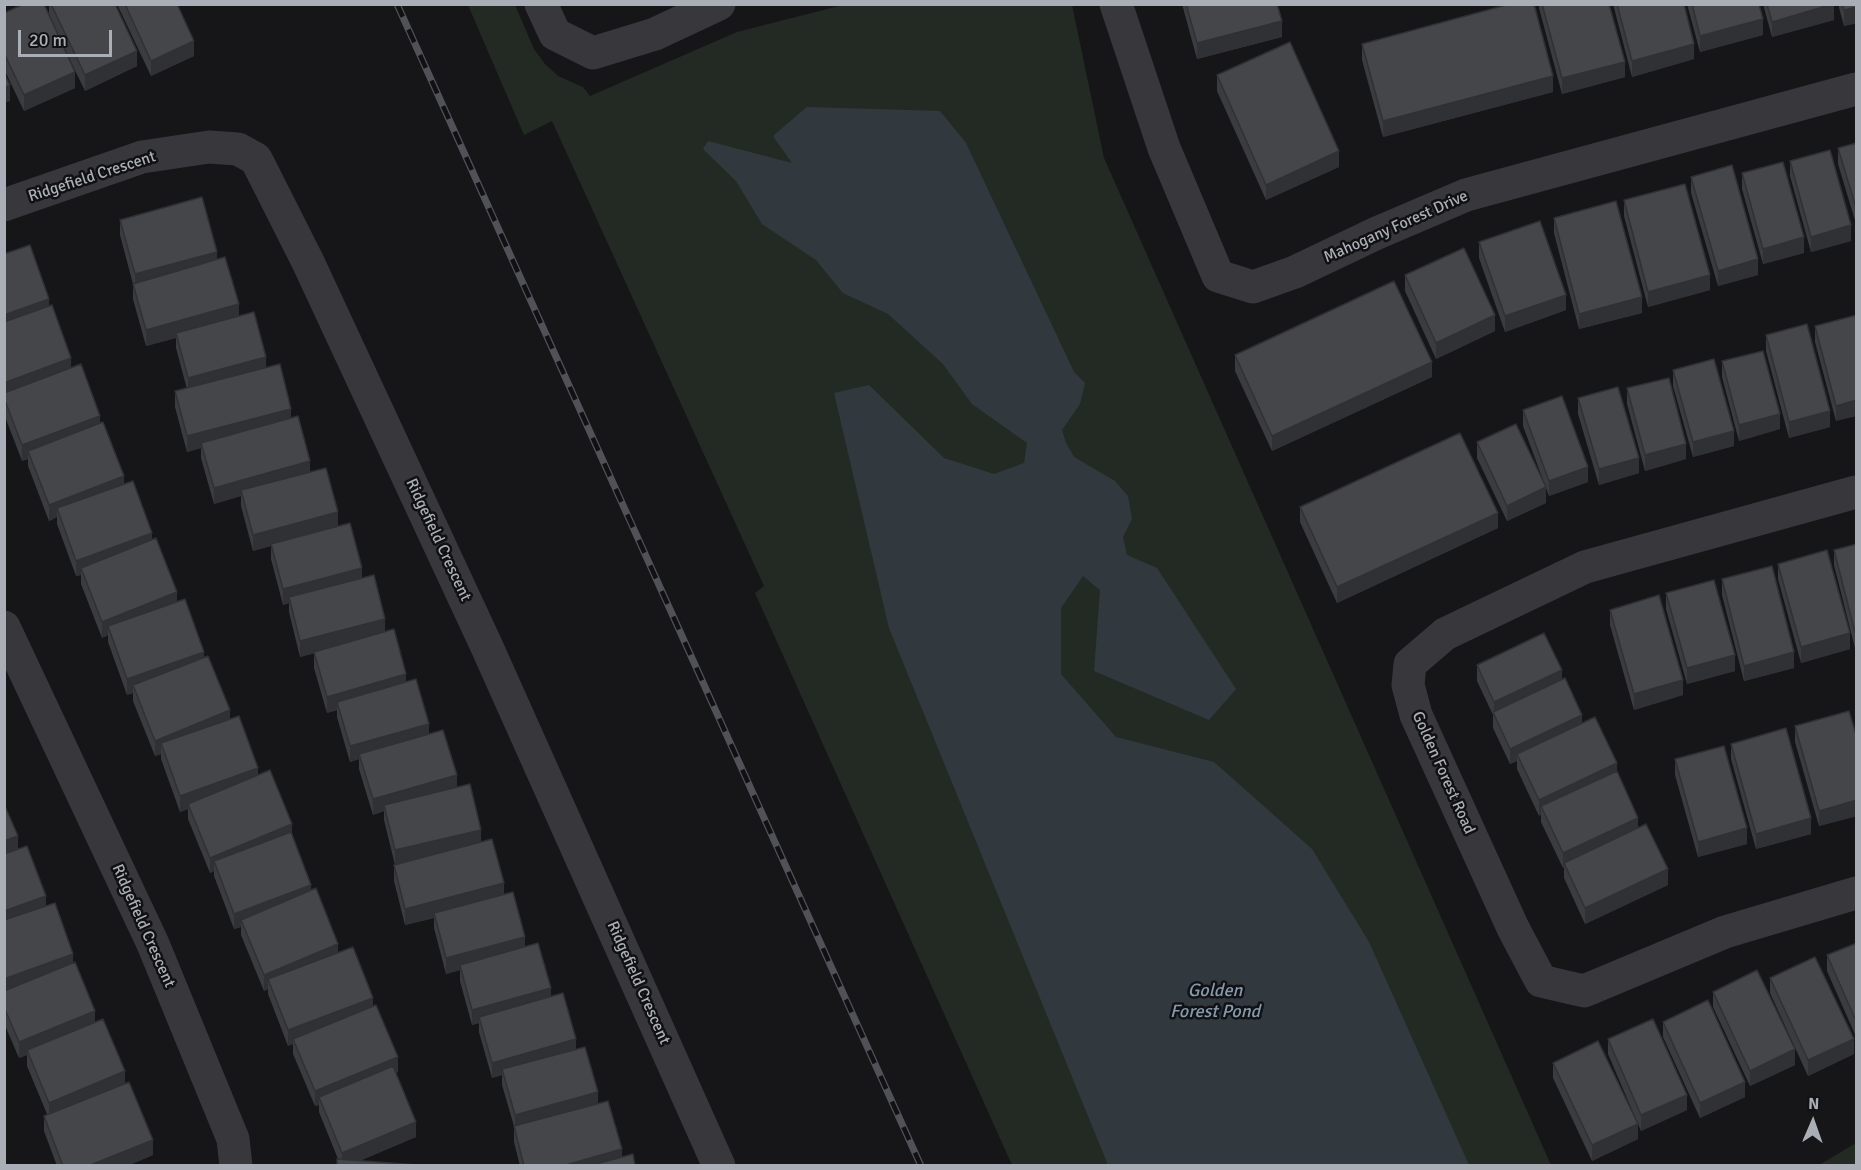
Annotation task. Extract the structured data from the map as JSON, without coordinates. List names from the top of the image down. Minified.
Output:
{"streets":{"street":["Ridgefield Crescent","Mahogany Forest Drive","Golden Forest Road"]},"water":["Golden Forest Pond"],"scale_bar":"20 m","north":"top"}
